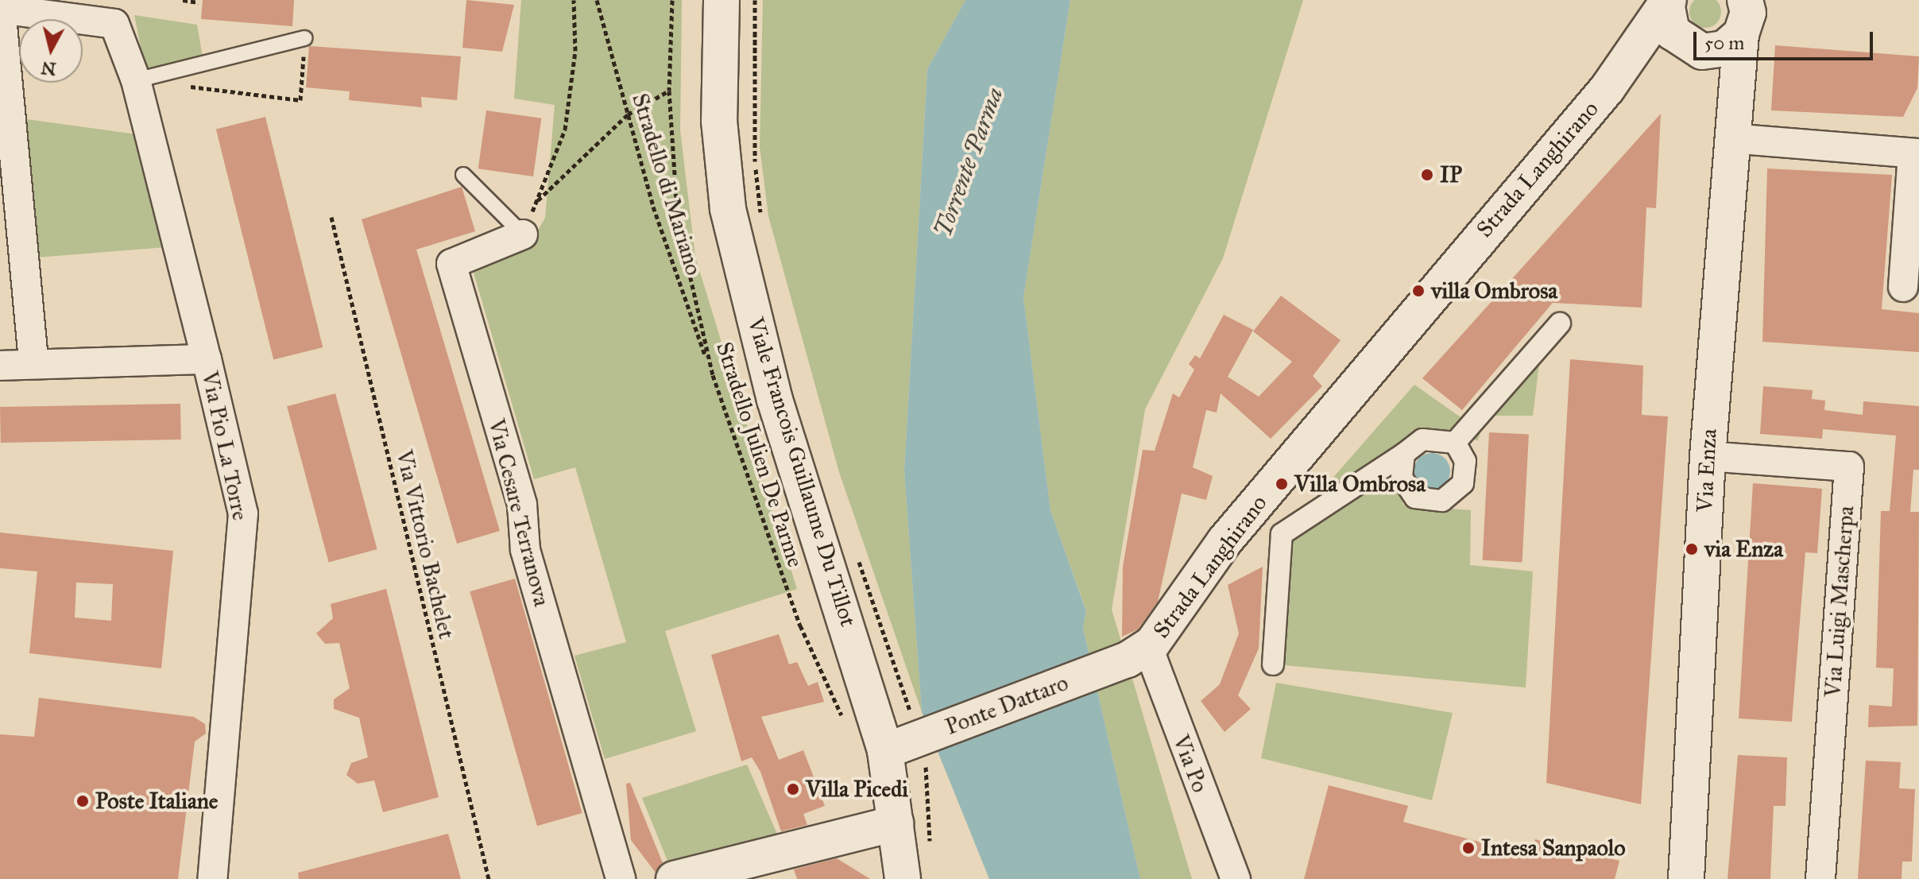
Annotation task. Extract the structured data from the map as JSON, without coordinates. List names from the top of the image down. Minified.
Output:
{"streets":{"street":["Strada Langhirano","Via Pio La Torre","Via Enza","Viale Francois Guillaume Du Tillot","Via Cesare Terranova","Via Luigi Mascherpa","Ponte Dattaro","Via Po"],"path":["Stradello di Mariano","Stradello Julien De Parme","Via Vittorio Bachelet"]},"crossings":[["Strada Langhirano","Via Enza"],["Strada Langhirano","Ponte Dattaro"],["Strada Langhirano","Via Po"],["Stradello di Mariano","Stradello Julien De Parme"],["Stradello Julien De Parme","Viale Francois Guillaume Du Tillot"],["Stradello Julien De Parme","Ponte Dattaro"],["Via Enza","Via Luigi Mascherpa"],["Viale Francois Guillaume Du Tillot","Ponte Dattaro"],["Ponte Dattaro","Via Po"]],"water":["Torrente Parma"],"places":["IP","villa Ombrosa","Villa Ombrosa","via Enza","Villa Picedi","Poste Italiane","Intesa Sanpaolo"],"scale_bar":"50 m","north":"bottom"}
